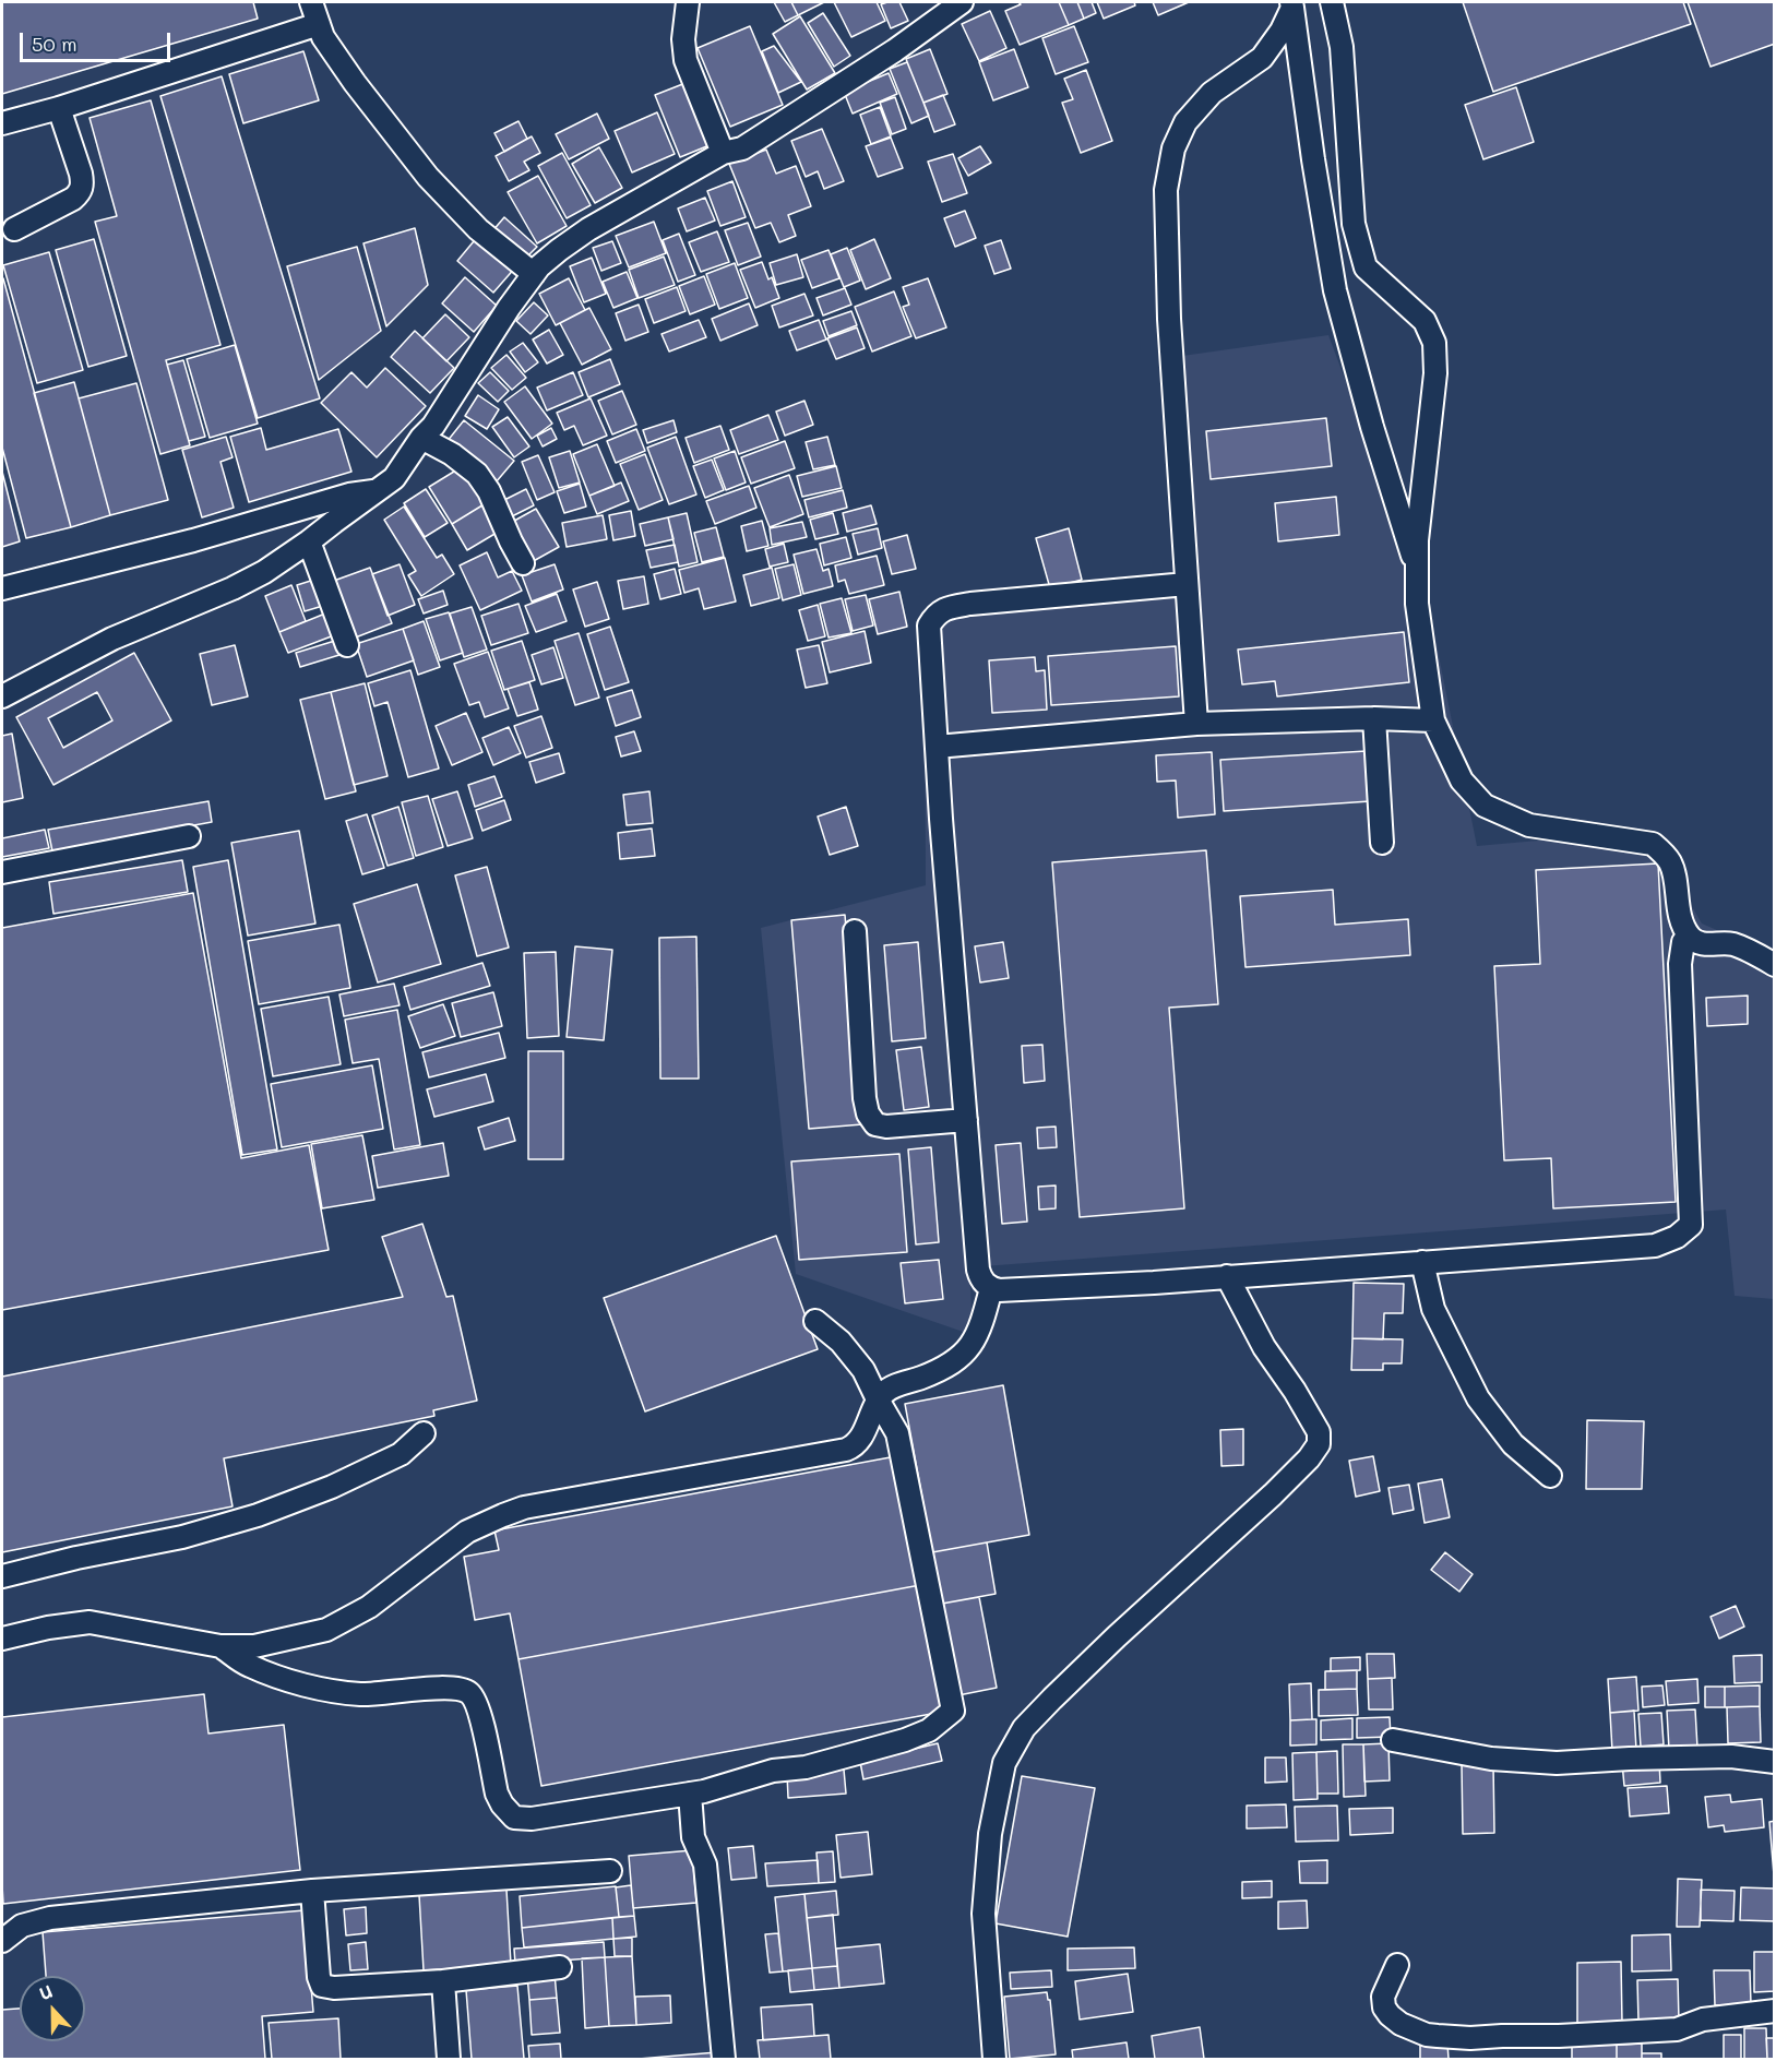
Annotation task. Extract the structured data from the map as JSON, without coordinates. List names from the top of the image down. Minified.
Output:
{"scale_bar":"50 m","north":"top"}
